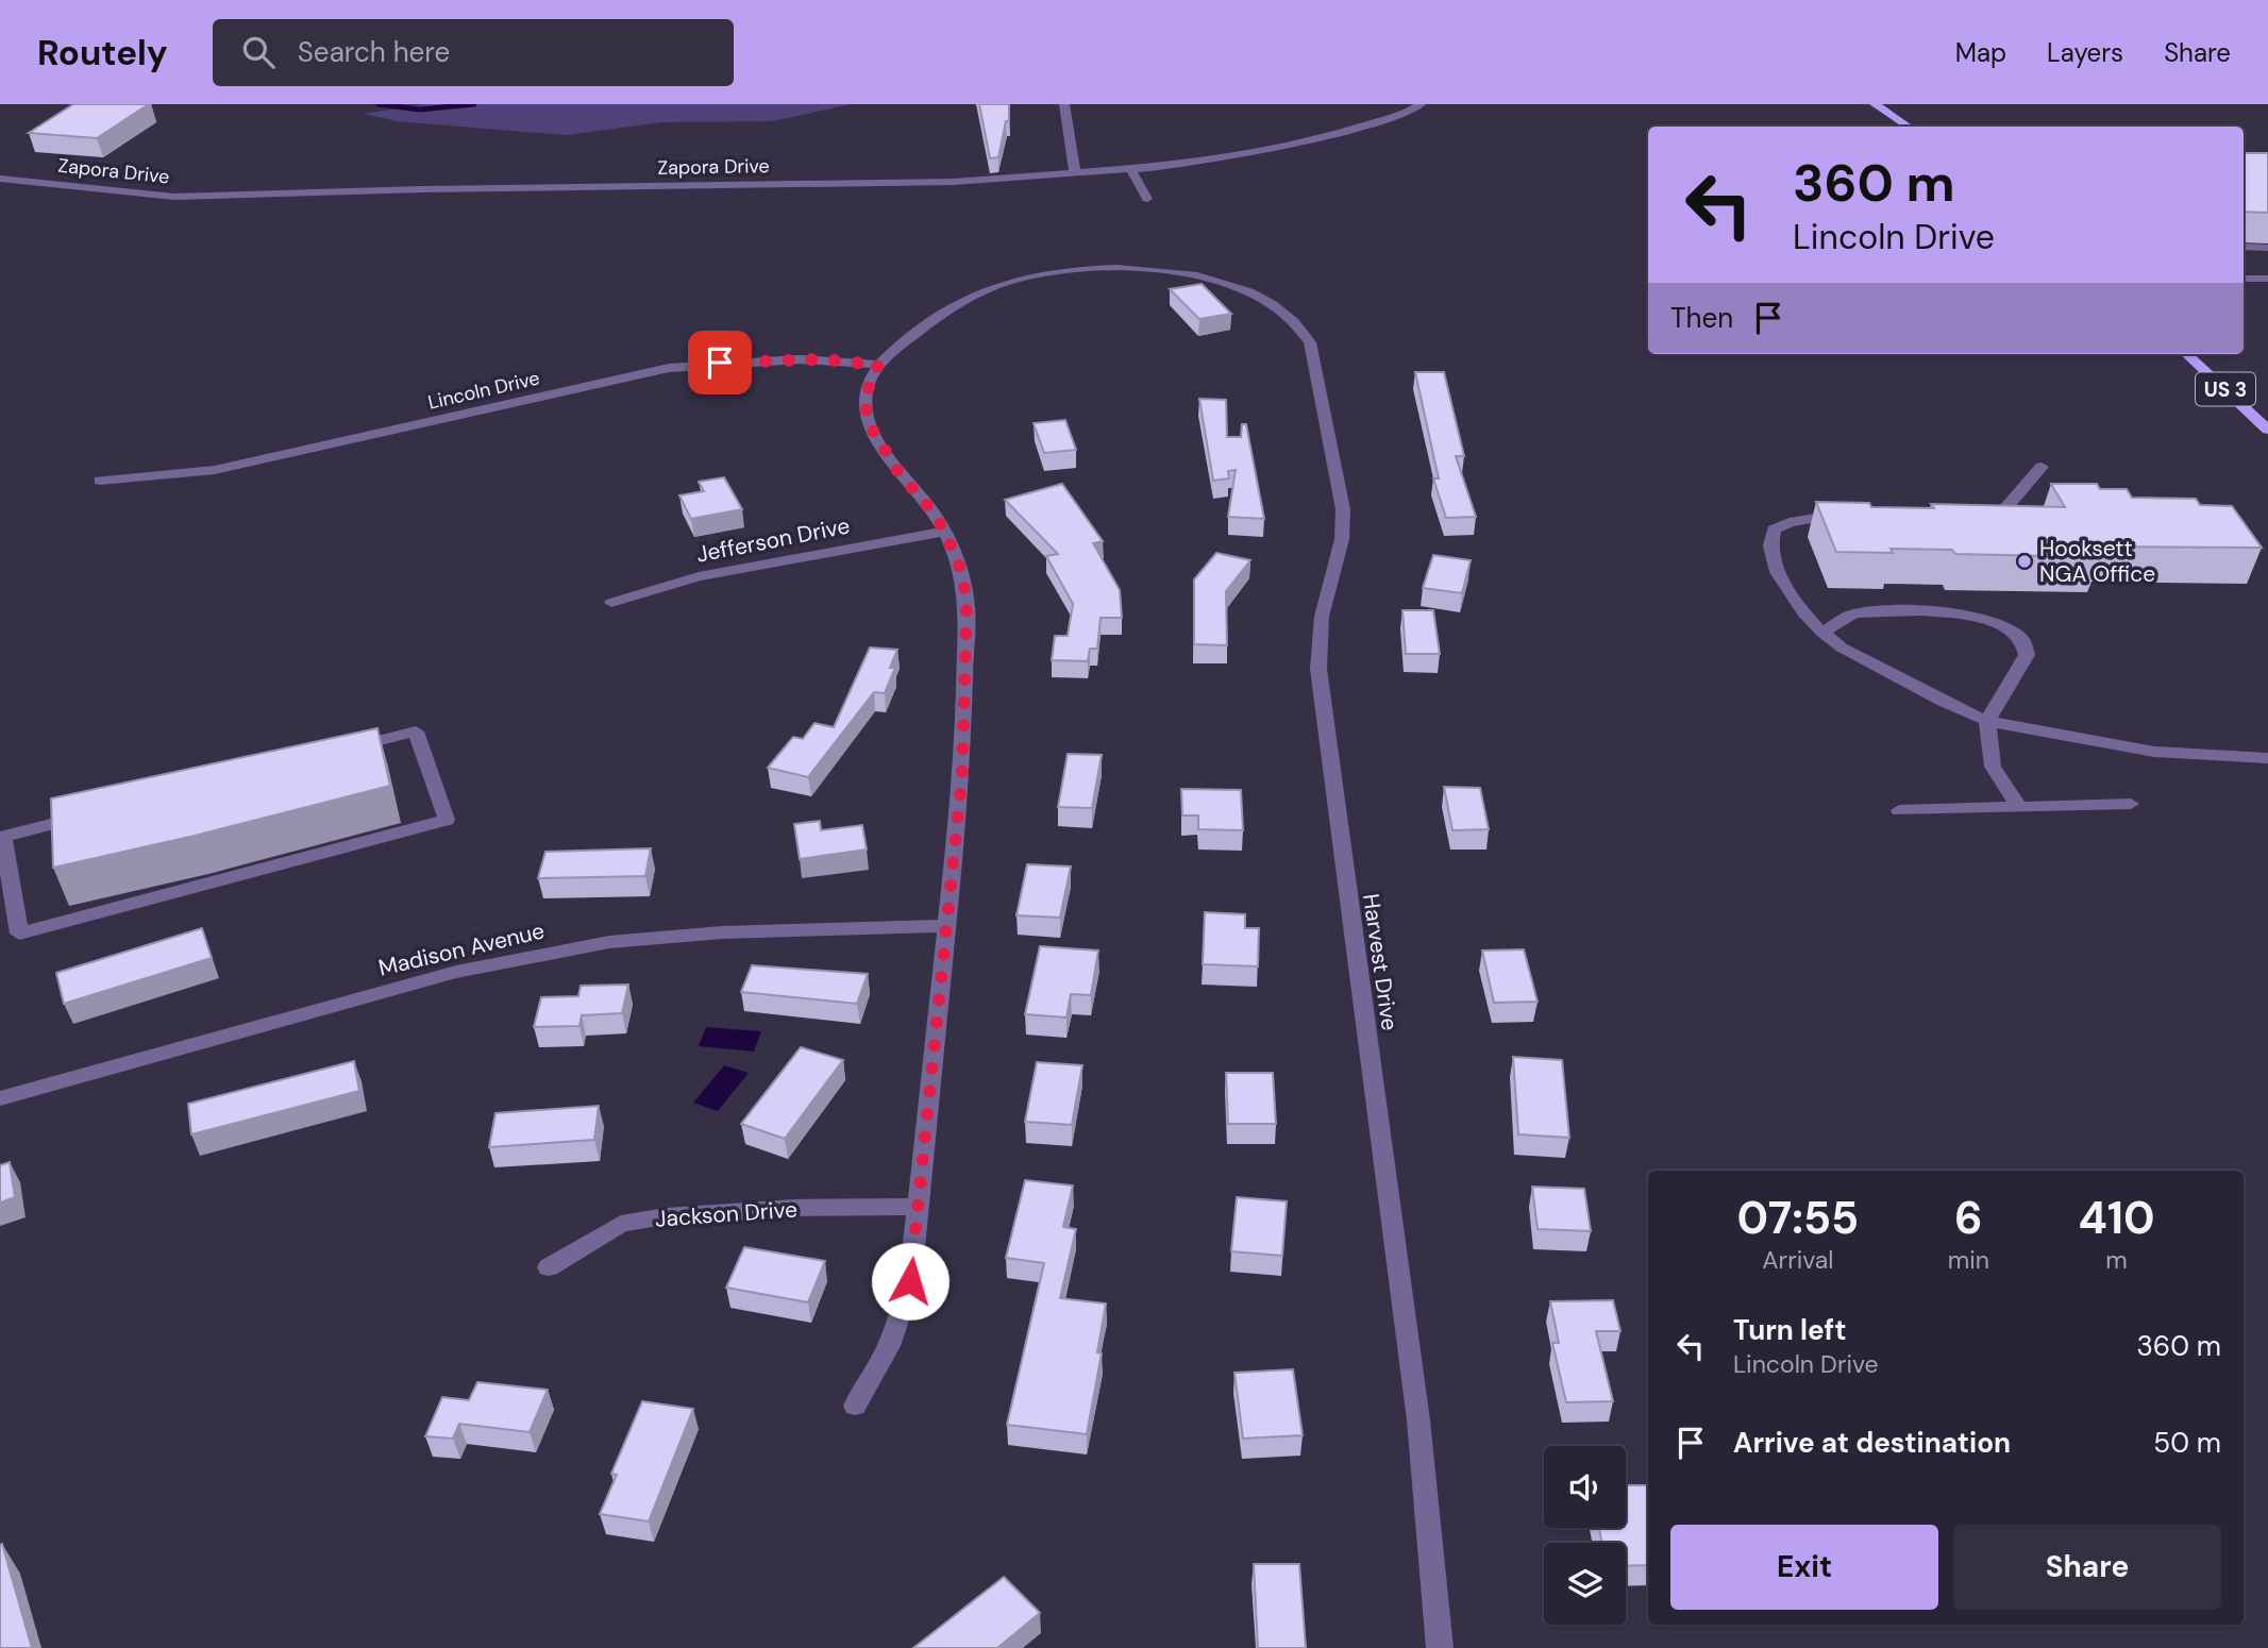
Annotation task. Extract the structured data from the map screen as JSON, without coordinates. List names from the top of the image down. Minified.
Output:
{"streets":{"main road":["US 3"],"street":["Zapora Drive","Lincoln Drive","Jefferson Drive","Madison Avenue","Harvest Drive","Jackson Drive"]},"crossings":[["Lincoln Drive","Harvest Drive"]],"places":["Hooksett NGA Office"],"page":{"header":"Routely","search":"Search here","nav":["Map","Layers","Share"],"turn":["360 m","Lincoln Drive"],"then":"Then","eta":["07:55","Arrival","6","min","410","m"],"list":[{"name":"Turn left","note":"Lincoln Drive","value":"360 m"},{"name":"Arrive at destination","value":"50 m"}],"buttons":["Exit","Share"]}}
